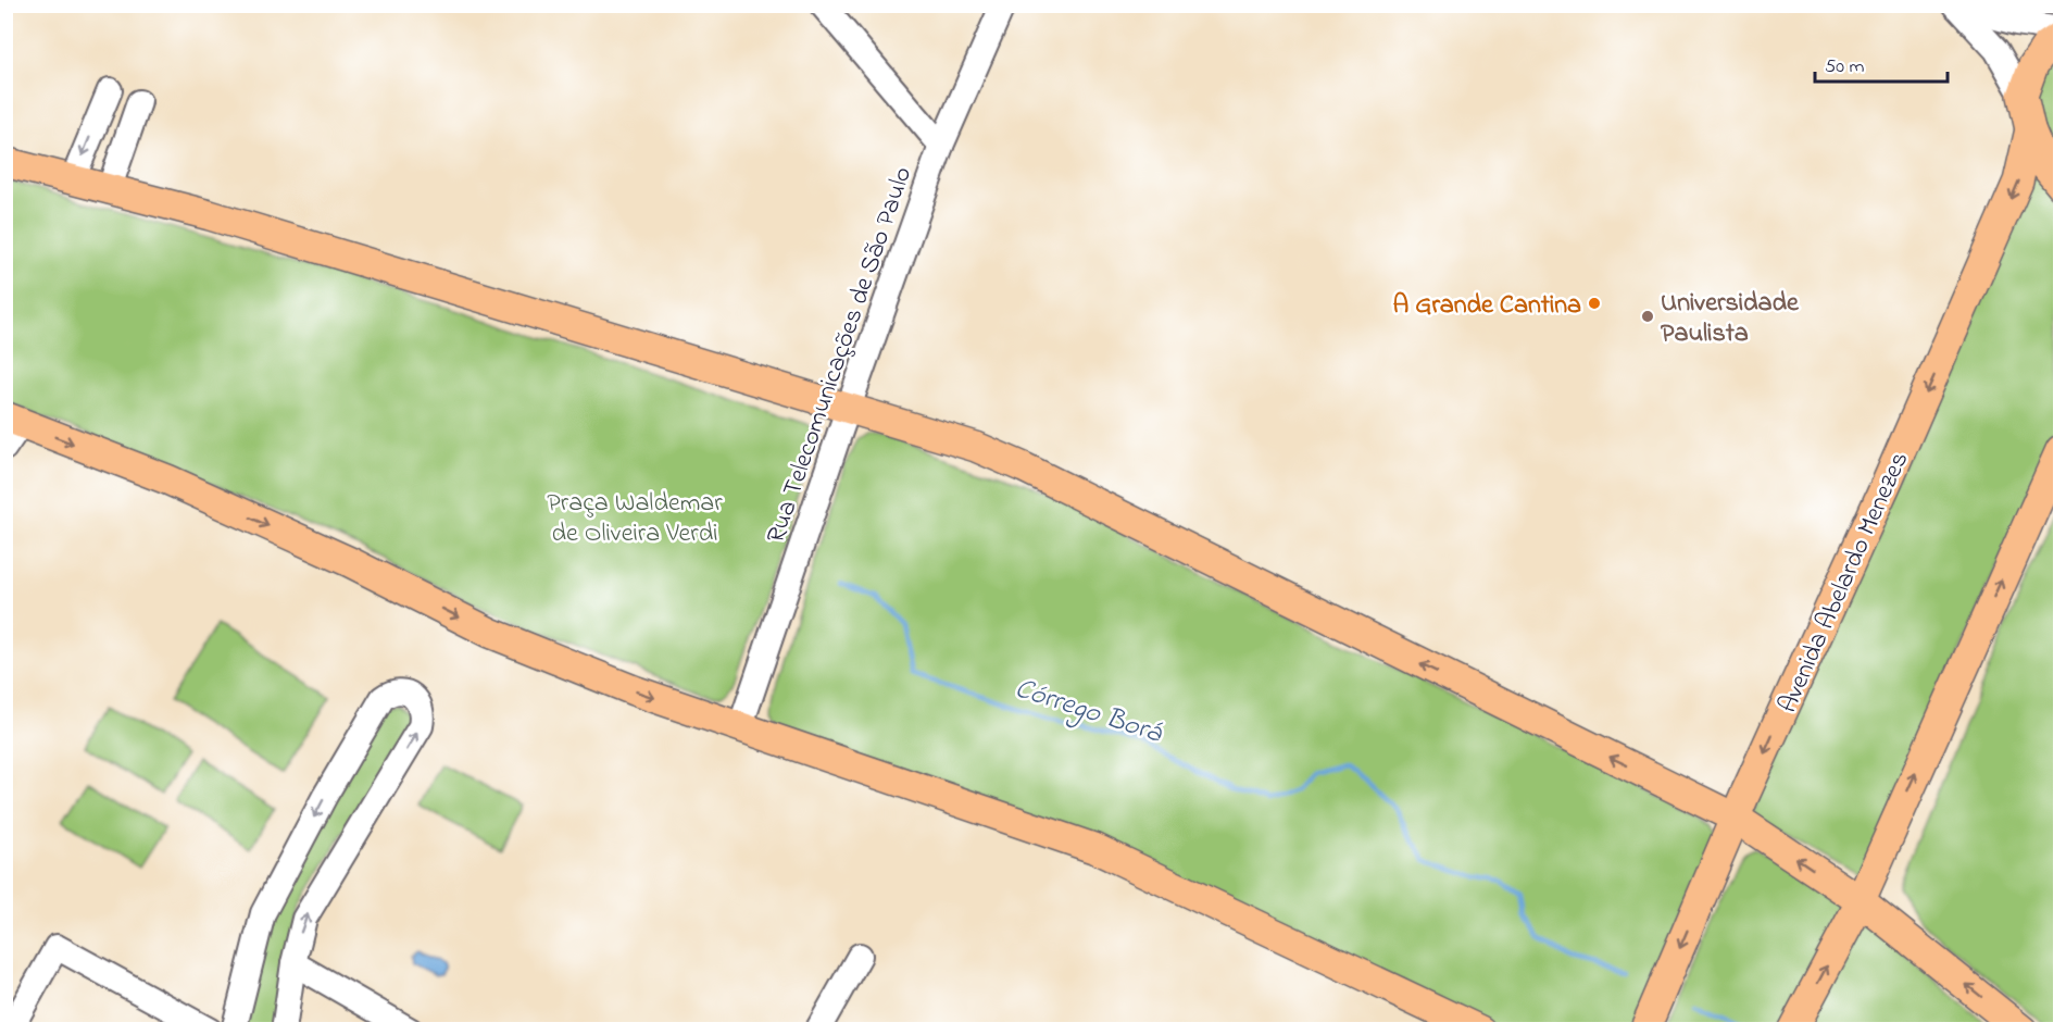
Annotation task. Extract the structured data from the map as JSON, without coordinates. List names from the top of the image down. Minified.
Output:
{"streets":{"main road":["Avenida Abelardo Menezes"],"street":["Rua Telecomunicações de São Paulo"]},"water":["Córrego Borá"],"parks":["Praça Waldemar de Oliveira Verdi"],"places":["A Grande Cantina","Universidade Paulista"],"scale_bar":"50 m"}
